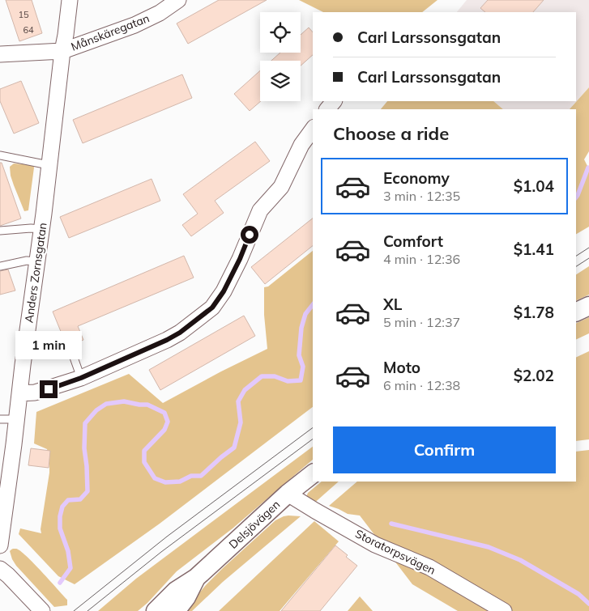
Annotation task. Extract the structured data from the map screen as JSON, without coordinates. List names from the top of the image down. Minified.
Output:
{"streets":{"street":["Månskäregatan","Anders Zornsgatan","Delsjövägen","Storatorpsvägen"]},"crossings":[["Månskäregatan","Anders Zornsgatan"],["Delsjövägen","Storatorpsvägen"]],"house_numbers":["15","64"],"page":{"banner":["Carl Larssonsgatan","Carl Larssonsgatan"],"heading":"Choose a ride","list":[{"name":"Economy","note":"3 min · 12:35","value":"$1.04"},{"name":"Comfort","note":"4 min · 12:36","value":"$1.41"},{"name":"XL","note":"5 min · 12:37","value":"$1.78"},{"name":"Moto","note":"6 min · 12:38","value":"$2.02"}],"bubble":"1 min","buttons":"Confirm"}}
